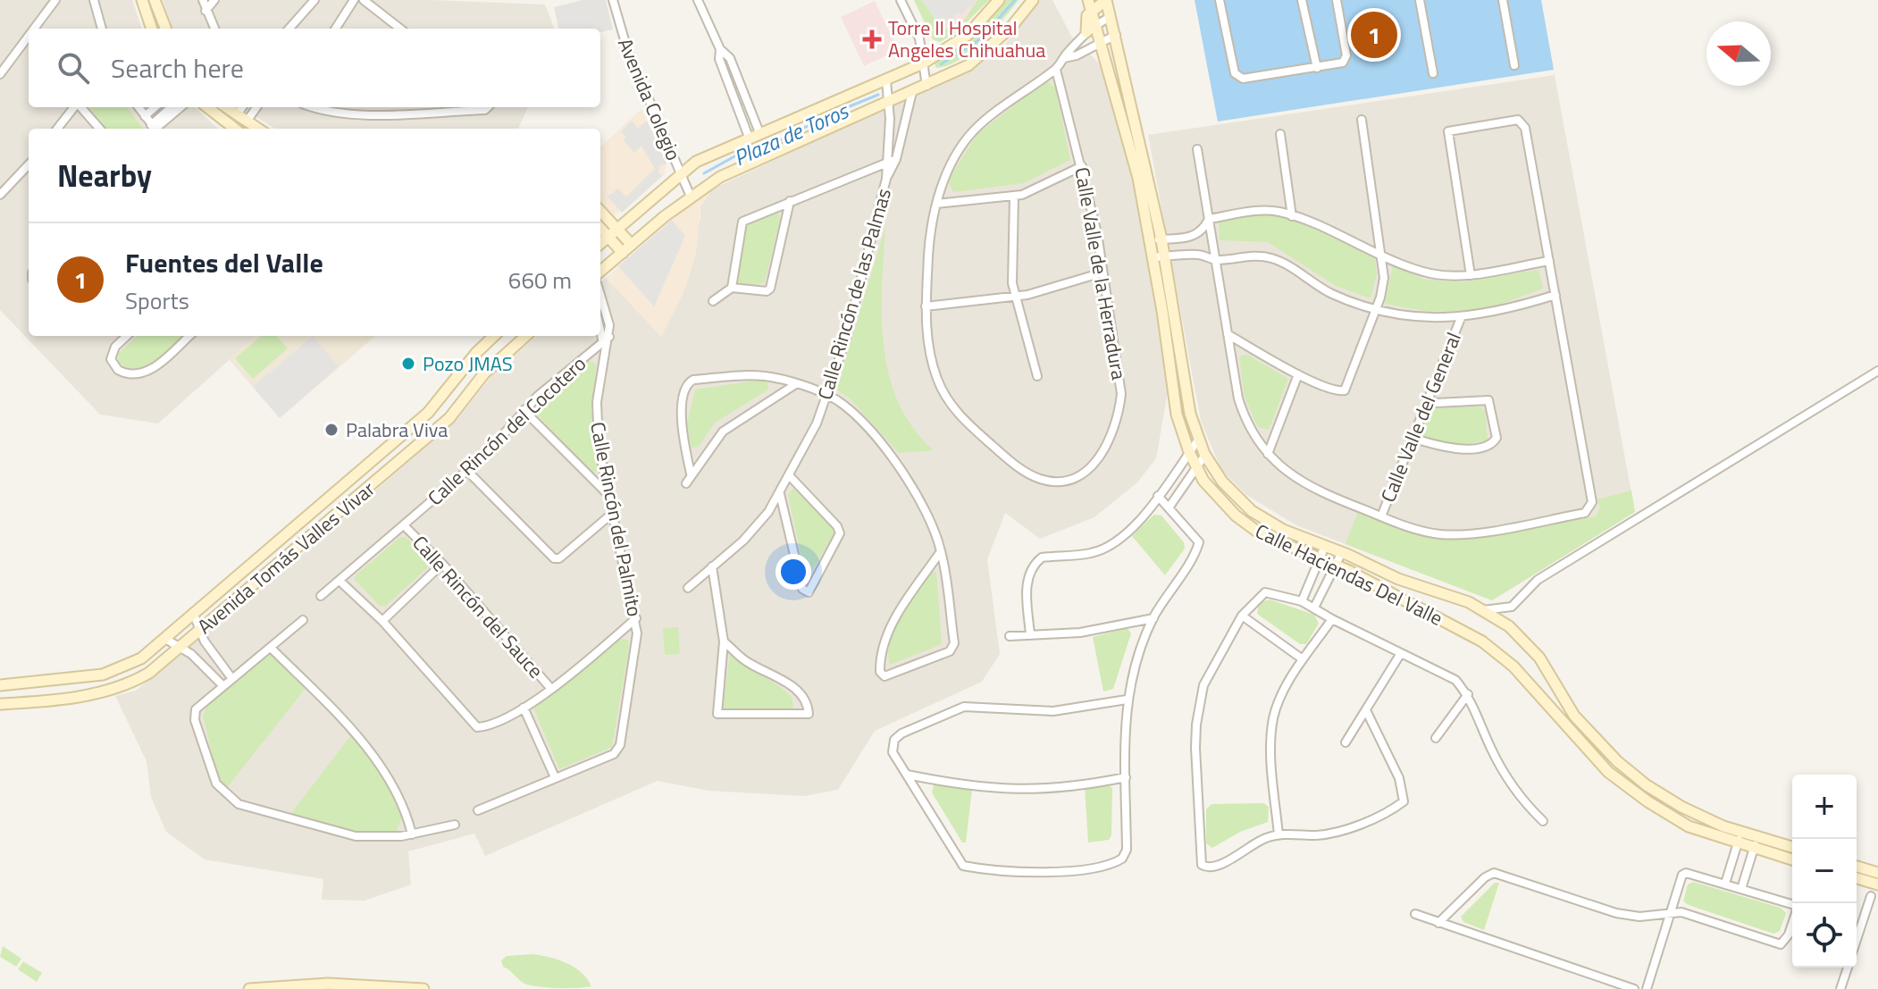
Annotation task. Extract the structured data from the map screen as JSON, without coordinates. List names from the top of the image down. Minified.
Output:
{"streets":{"main road":["Avenida Tomás Valles Vivar","Calle Haciendas Del Valle"],"street":["Avenida Colegio","Calle Valle de la Herradura","Calle Rincón de las Palmas","Calle Valle del General","Calle Rincón del Cocotero","Calle Rincón del Palmito","Calle Rincón del Sauce"]},"crossings":[["Calle Valle de la Herradura","Calle Haciendas Del Valle"],["Calle Rincón del Cocotero","Calle Rincón del Palmito"],["Calle Rincón del Cocotero","Calle Rincón del Sauce"]],"water":["Plaza de Toros"],"places":{"health":["Torre II Hospital Angeles Chihuahua"],"other":["Pozo JMAS","Palabra Viva"]},"north":"left","page":{"pins":"1","search":"Search here","heading":"Nearby","list":[{"mark":"1","name":"Fuentes del Valle","note":"Sports","value":"660 m"}],"map_buttons":["+","−"]}}
